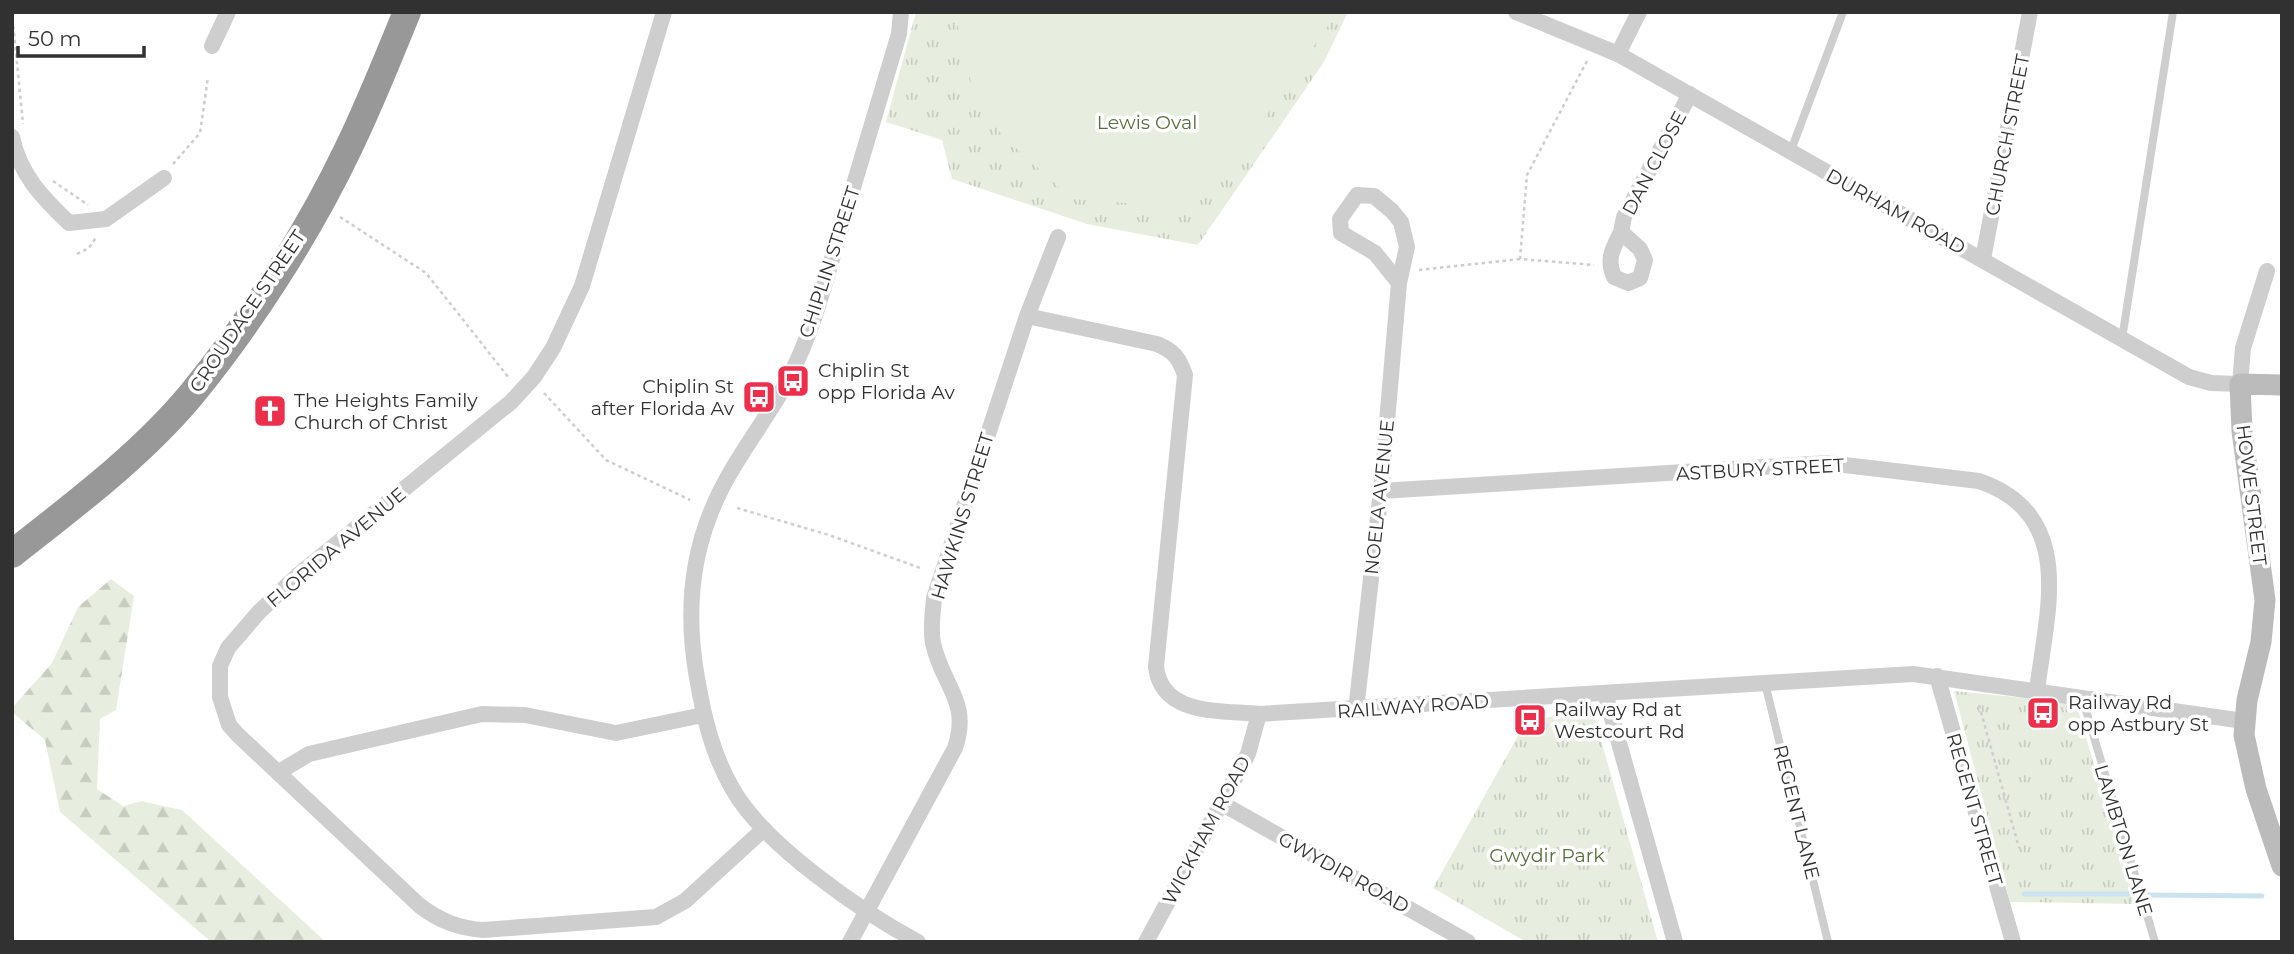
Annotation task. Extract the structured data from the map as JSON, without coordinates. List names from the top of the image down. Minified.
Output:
{"streets":{"highway":["CROUDACE STREET"],"main road":["DURHAM ROAD","HOWE STREET"],"street":["CHURCH STREET","DAN CLOSE","CHIPLIN STREET","ASTBURY STREET","NOELA AVENUE","HAWKINS STREET","FLORIDA AVENUE","RAILWAY ROAD","REGENT STREET","WICKHAM ROAD","GWYDIR ROAD"],"lane":["REGENT LANE","LAMBTON LANE"]},"crossings":[["CHURCH STREET","DURHAM ROAD"],["DAN CLOSE","DURHAM ROAD"],["DURHAM ROAD","HOWE STREET"],["CHIPLIN STREET","HAWKINS STREET"],["CHIPLIN STREET","FLORIDA AVENUE"],["ASTBURY STREET","NOELA AVENUE"],["ASTBURY STREET","RAILWAY ROAD"],["HOWE STREET","RAILWAY ROAD"],["NOELA AVENUE","RAILWAY ROAD"],["HAWKINS STREET","RAILWAY ROAD"],["RAILWAY ROAD","REGENT STREET"],["RAILWAY ROAD","REGENT LANE"],["RAILWAY ROAD","WICKHAM ROAD"],["RAILWAY ROAD","LAMBTON LANE"],["WICKHAM ROAD","GWYDIR ROAD"]],"parks":["Lewis Oval","Gwydir Park"],"places":{"bus stop":["Chiplin St opp Florida Av","Chiplin St after Florida Av","Railway Rd opp Astbury St","Railway Rd at Westcourt Rd"],"church":["The Heights Family Church of Christ"]},"scale_bar":"50 m"}
